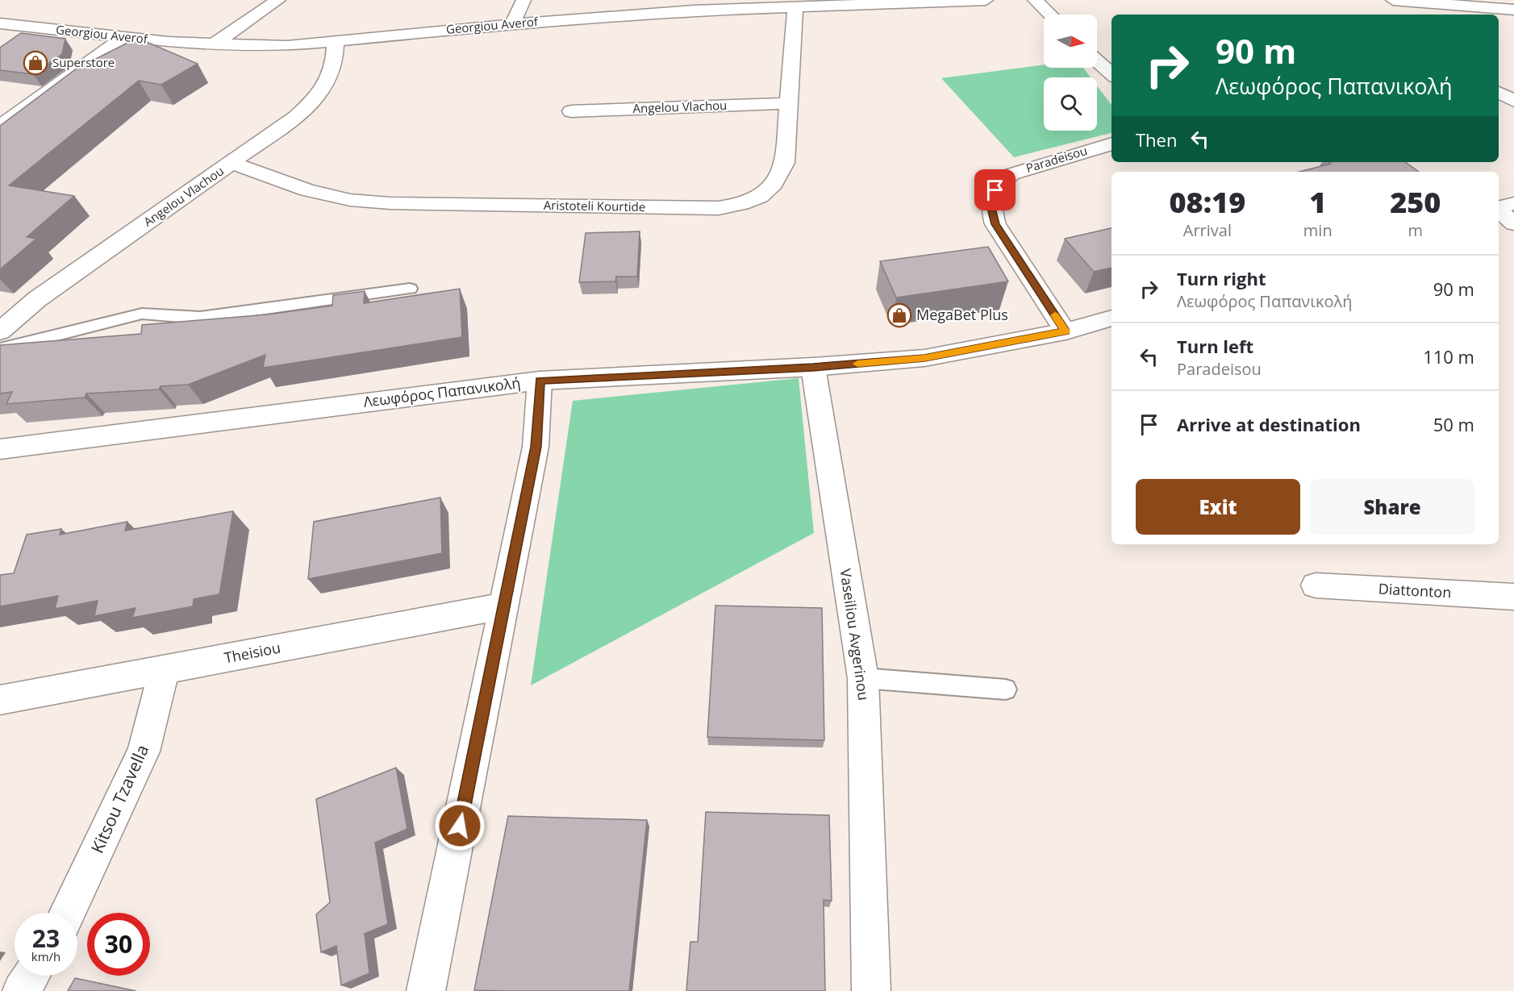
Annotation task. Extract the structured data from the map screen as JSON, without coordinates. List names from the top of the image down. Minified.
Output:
{"streets":{"street":["Georgiou Averof","Angelou Vlachou","Paradeisou","Aristoteli Kourtide","Λεωφόρος Παπανικολή","Diattonton","Vaseiliou Avgerinou","Theisiou","Kitsou Tzavella"]},"crossings":[["Georgiou Averof","Angelou Vlachou"],["Georgiou Averof","Aristoteli Kourtide"],["Angelou Vlachou","Aristoteli Kourtide"],["Paradeisou","Λεωφόρος Παπανικολή"],["Λεωφόρος Παπανικολή","Vaseiliou Avgerinou"],["Theisiou","Kitsou Tzavella"]],"places":{"shop":["Superstore","MegaBet Plus"]},"north":"right","page":{"turn":["90 m","Λεωφόρος Παπανικολή"],"then":"Then","eta":["08:19","Arrival","1","min","250","m"],"list":[{"name":"Turn right","note":"Λεωφόρος Παπανικολή","value":"90 m"},{"name":"Turn left","note":"Paradeisou","value":"110 m"},{"name":"Arrive at destination","value":"50 m"}],"buttons":["Exit","Share"],"speed":"23 km/h","limit":"30"}}
